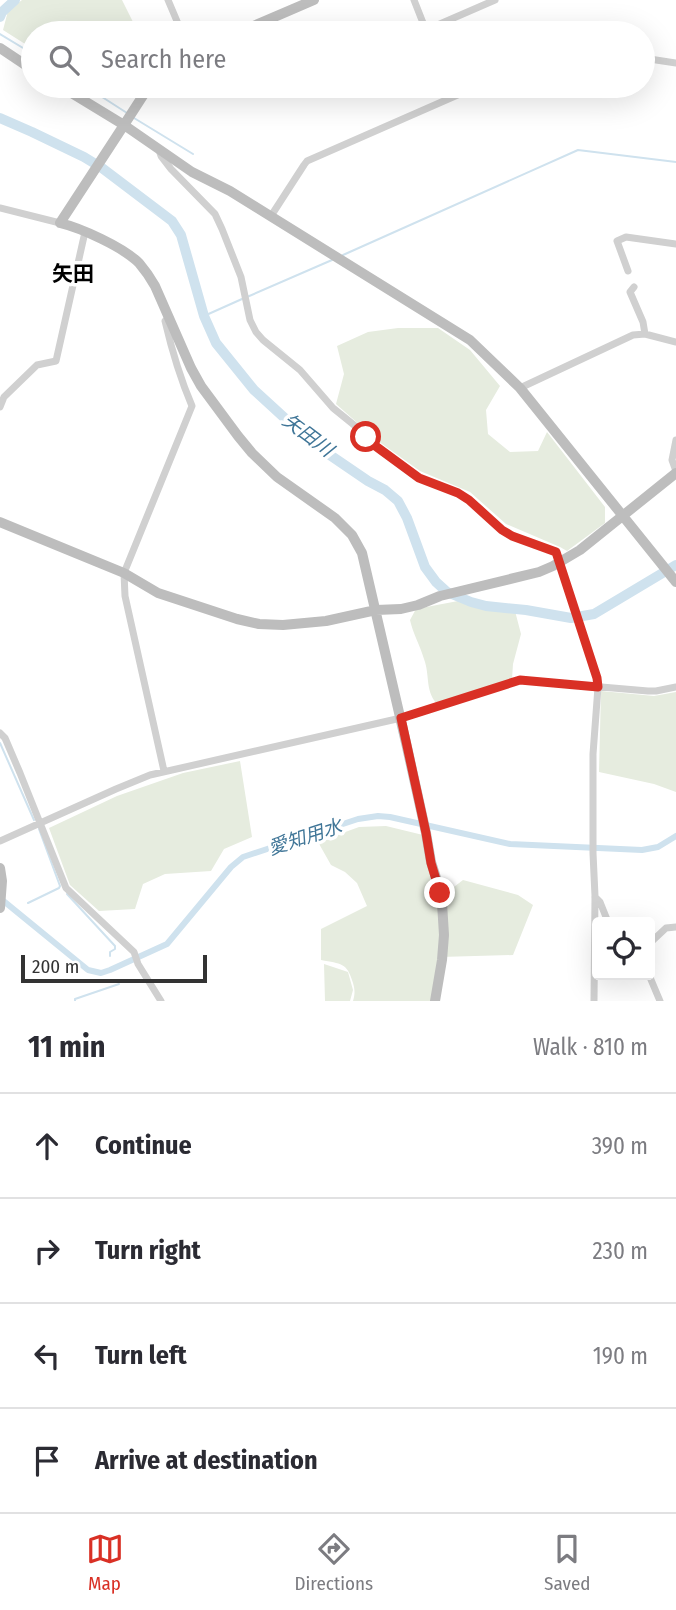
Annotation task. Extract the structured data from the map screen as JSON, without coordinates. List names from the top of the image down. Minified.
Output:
{"districts":["矢田"],"water":["矢田川","愛知用水"],"scale_bar":"200 m","page":{"search":"Search here","scale":"200 m","heading":["11 min","Walk · 810 m"],"list":[["Continue","390 m"],["Turn right","230 m"],["Turn left","190 m"],"Arrive at destination"],"nav":["Map","Directions","Saved"]}}
